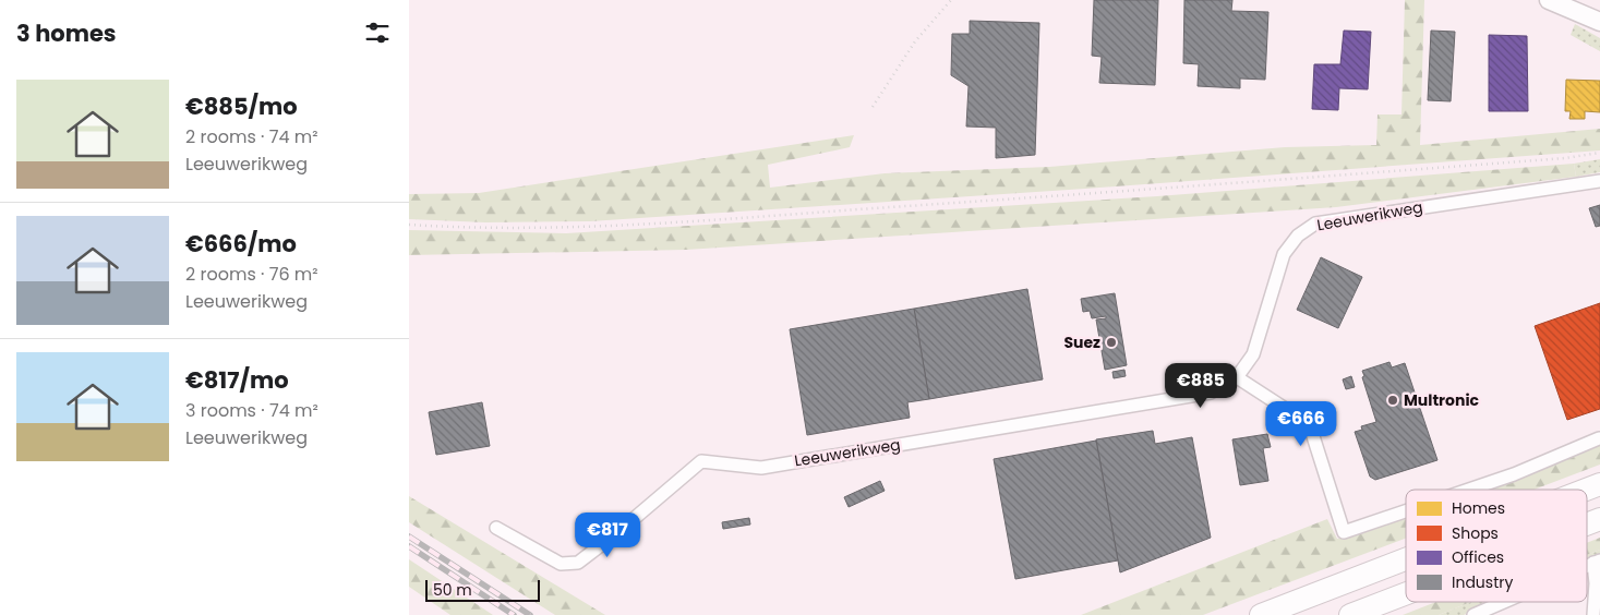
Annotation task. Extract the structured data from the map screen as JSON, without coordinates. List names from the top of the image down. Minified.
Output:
{"streets":{"street":["Leeuwerikweg"]},"places":["Suez","Multronic"],"legend":["Homes","Shops","Offices","Industry"],"scale_bar":"50 m","page":{"heading":"3 homes","list":[{"name":"€885/mo","note":"2 rooms · 74 m² · Leeuwerikweg"},{"name":"€666/mo","note":"2 rooms · 76 m² · Leeuwerikweg"},{"name":"€817/mo","note":"3 rooms · 74 m² · Leeuwerikweg"}],"price":["€885","€666","€817"],"scale":"50 m"}}
